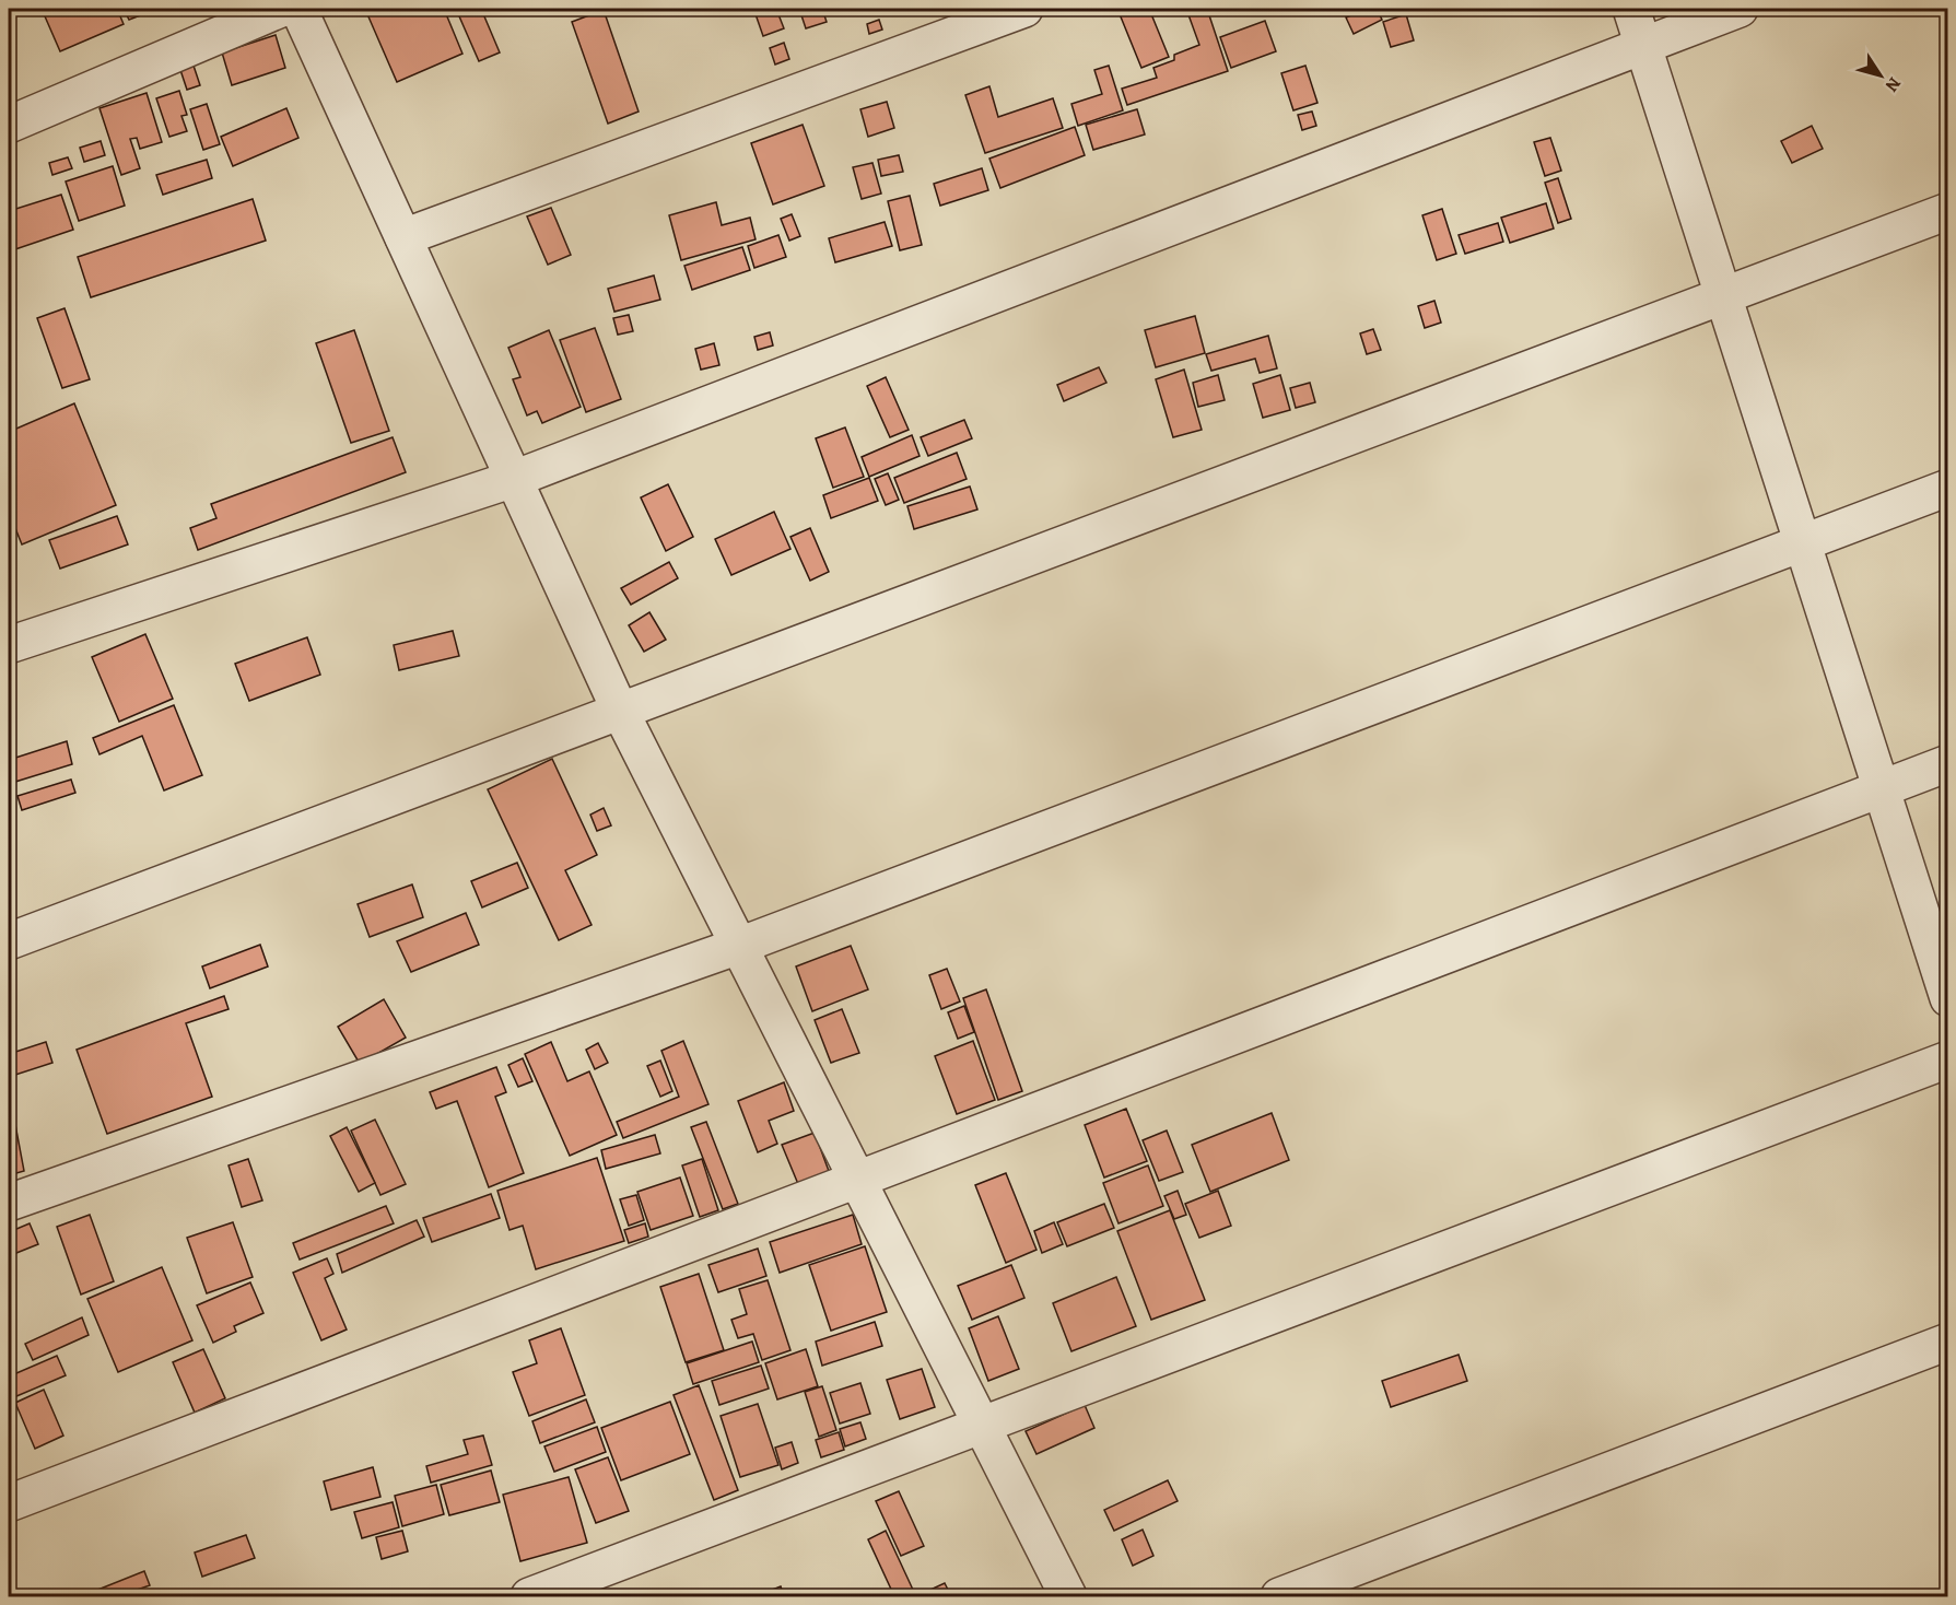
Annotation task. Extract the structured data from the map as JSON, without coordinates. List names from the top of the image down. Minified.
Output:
{"north":"bottom right"}
